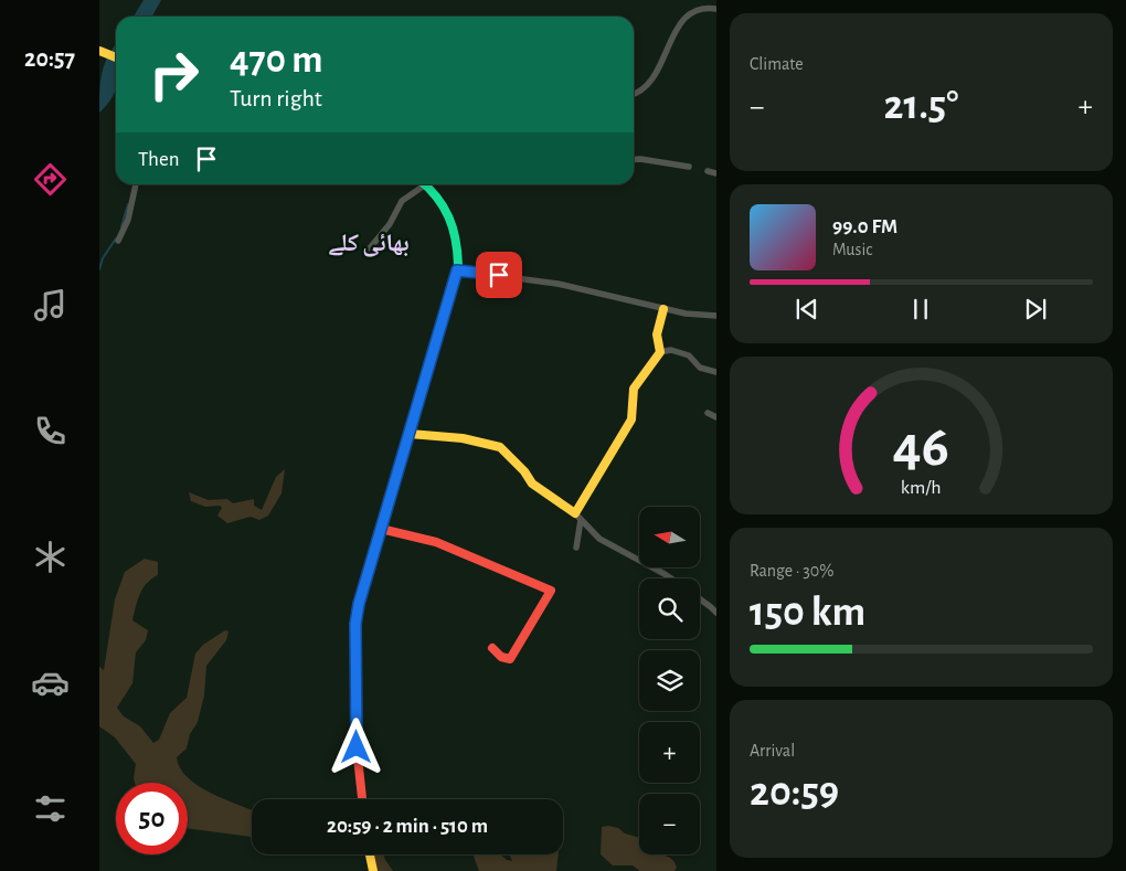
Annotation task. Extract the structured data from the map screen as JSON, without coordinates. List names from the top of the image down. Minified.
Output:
{"districts":["بھائی كلے"],"north":"left","page":{"tabs":"20:57","tile":["Climate",["Range · 30%","150 km"],["Arrival","20:59"]],"turn":["470 m","Turn right"],"heat":["−","21.5°","+"],"then":"Then","song":["99.0 FM","Music"],"map_buttons":["+","−"],"limit":"50","trip":"20:59 · 2 min · 510 m","gauge":["46","km/h"]}}
